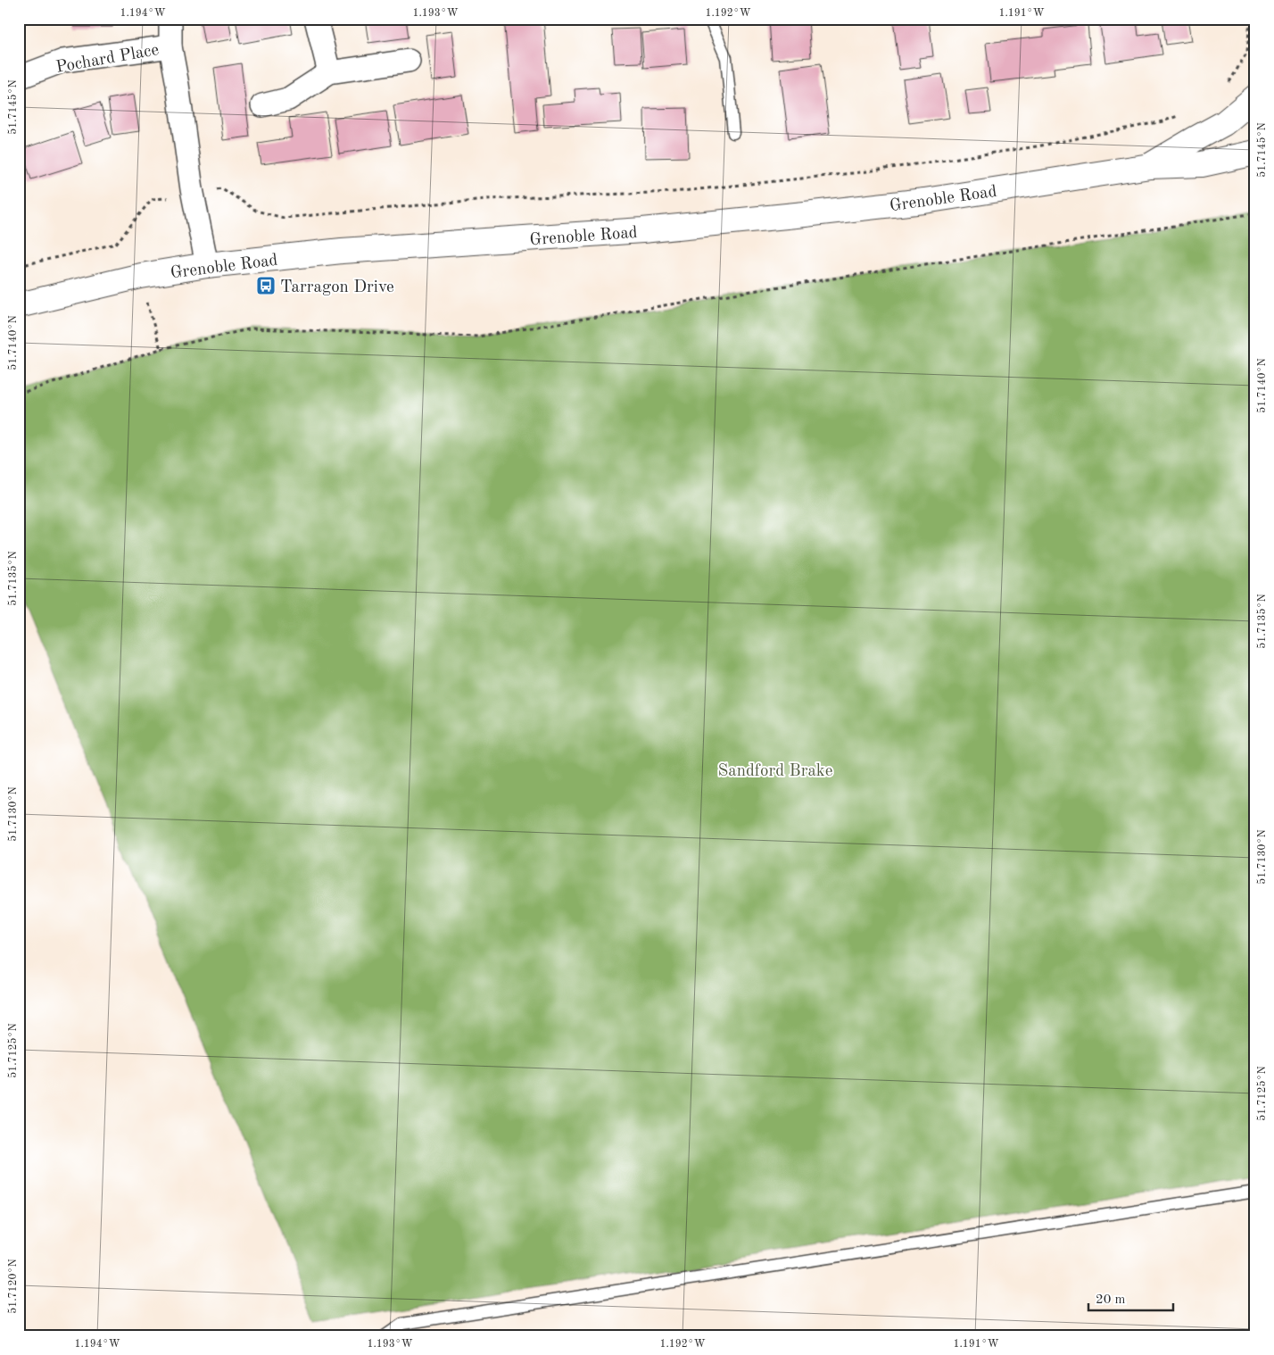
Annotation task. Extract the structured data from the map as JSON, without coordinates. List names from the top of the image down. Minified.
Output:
{"streets":{"street":["Pochard Place","Grenoble Road"]},"parks":["Sandford Brake"],"places":{"bus stop":["Tarragon Drive"]},"scale_bar":"20 m","coordinates":["1.194°W","1.193°W","1.192°W","1.191°W","51.7145°N","51.7140°N","51.7135°N","51.7130°N","51.7125°N","51.7120°N"]}
